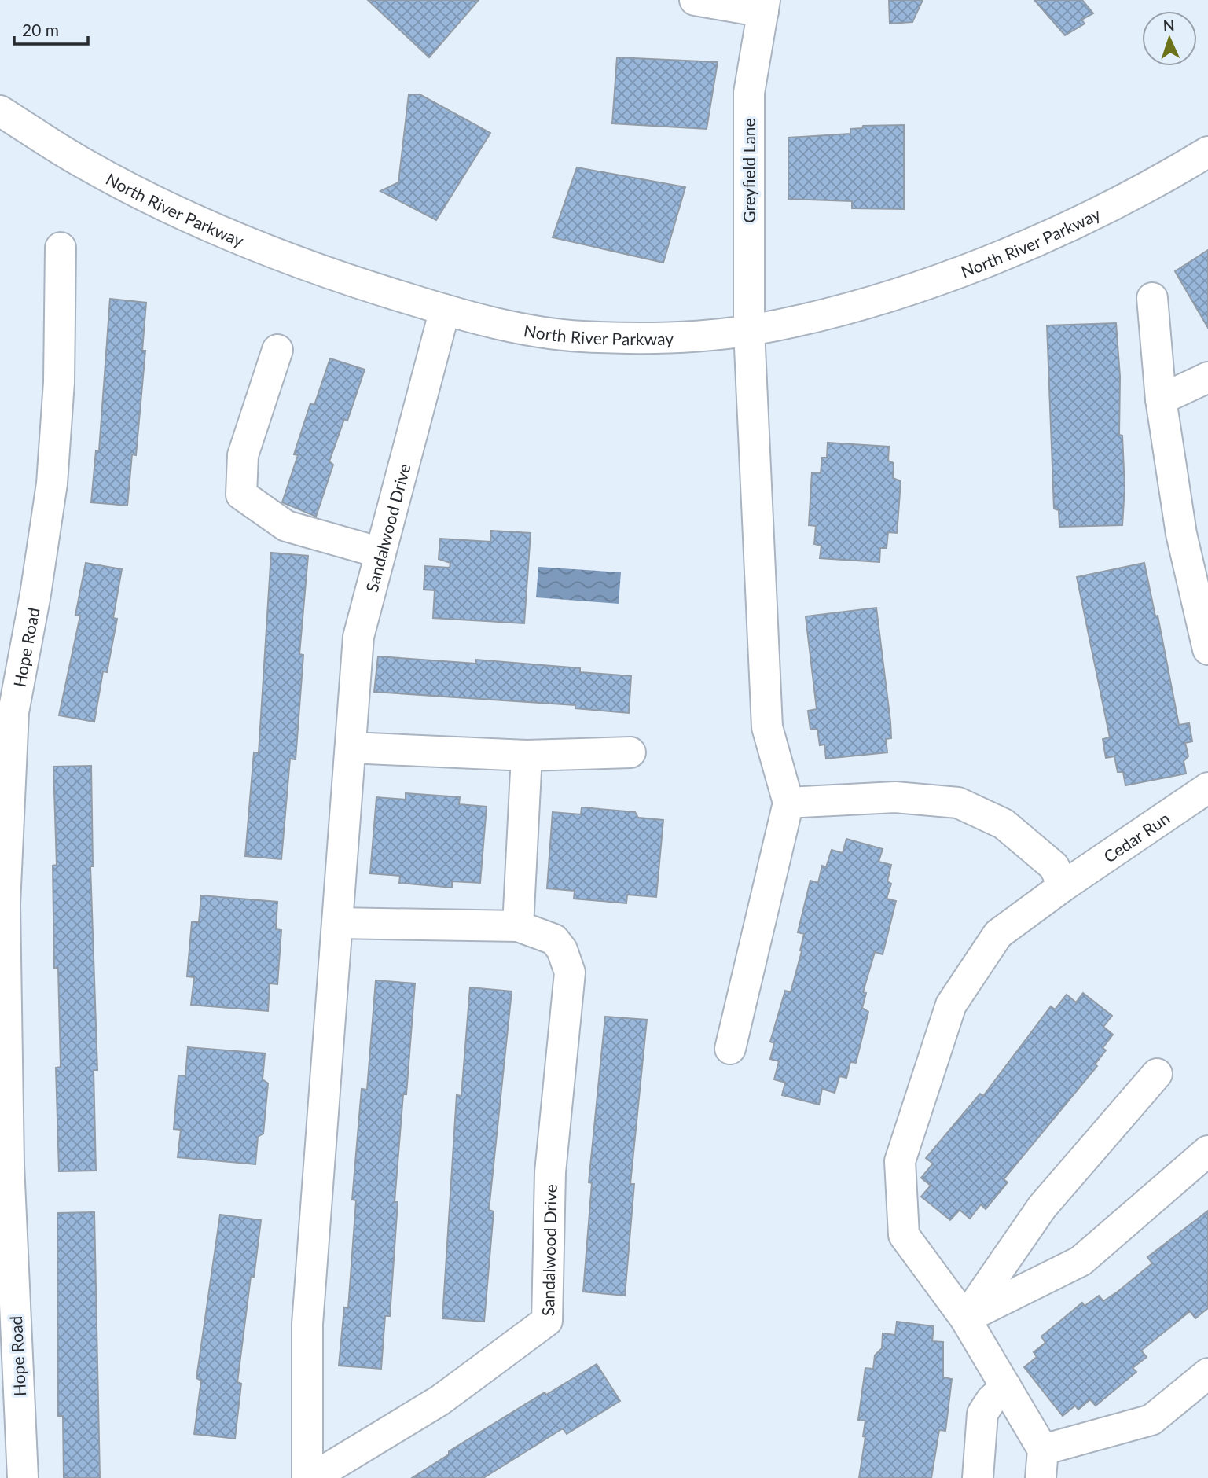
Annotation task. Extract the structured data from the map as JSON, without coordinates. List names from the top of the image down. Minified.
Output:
{"streets":{"street":["Greyfield Lane","North River Parkway","Sandalwood Drive","Hope Road","Cedar Run"]},"crossings":[["Greyfield Lane","North River Parkway"],["North River Parkway","Sandalwood Drive"]],"scale_bar":"20 m","north":"top"}
